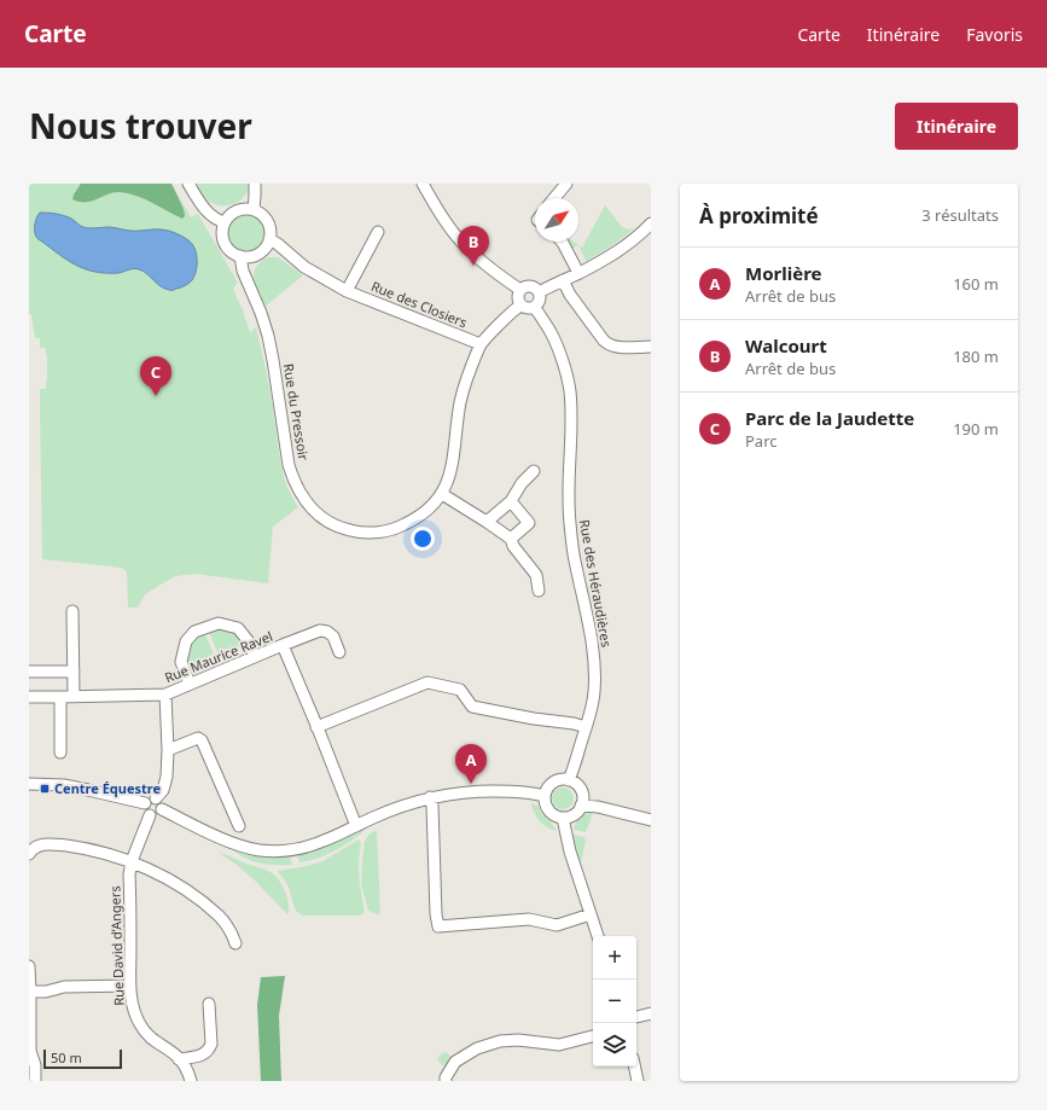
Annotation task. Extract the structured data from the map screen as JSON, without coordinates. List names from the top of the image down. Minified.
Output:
{"streets":{"street":["Rue des Closiers","Rue du Pressoir","Rue des Héraudières","Rue Maurice Ravel","Rue David d’Angers"]},"crossings":[["Rue des Closiers","Rue du Pressoir"],["Rue du Pressoir","Rue des Héraudières"],["Rue Maurice Ravel","Rue David d’Angers"]],"places":{"transit":["Centre Équestre"]},"scale_bar":"50 m","north":"top right","page":{"header":"Carte","nav":["Carte","Itinéraire","Favoris"],"title":"Nous trouver","buttons":"Itinéraire","heading":["À proximité","3 résultats"],"pins":["B","C","A"],"list":[{"mark":"A","name":"Morlière","note":"Arrêt de bus","value":"160 m"},{"mark":"B","name":"Walcourt","note":"Arrêt de bus","value":"180 m"},{"mark":"C","name":"Parc de la Jaudette","note":"Parc","value":"190 m"}],"map_buttons":["+","−"],"scale":"50 m"}}
